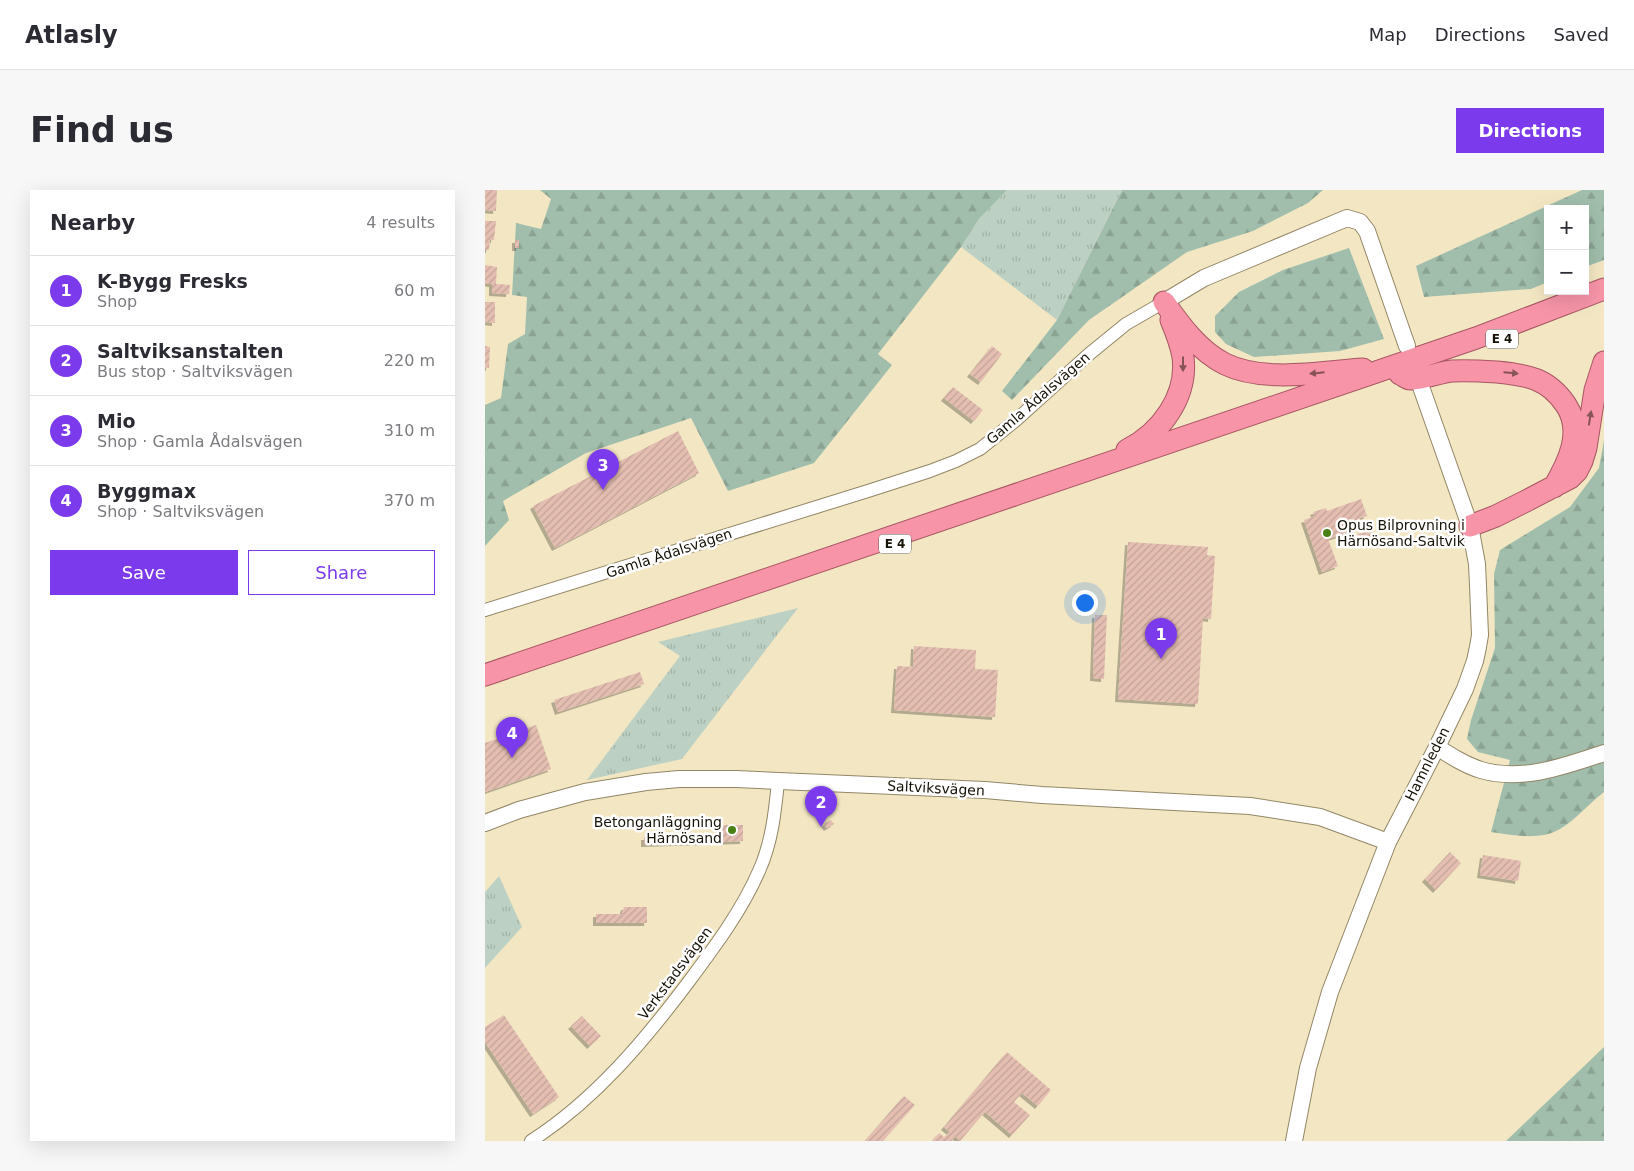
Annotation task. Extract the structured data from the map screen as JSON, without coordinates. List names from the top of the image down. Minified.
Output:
{"streets":{"highway":["E 4"],"street":["Gamla Ådalsvägen","Hamnleden","Saltviksvägen","Verkstadsvägen"]},"crossings":[["E 4","Gamla Ådalsvägen"],["Hamnleden","Saltviksvägen"],["Saltviksvägen","Verkstadsvägen"]],"places":["Opus Bilprovning i Härnösand-Saltvik","Betonganläggning Härnösand"],"page":{"header":"Atlasly","nav":["Map","Directions","Saved"],"buttons":["Directions",["Save","Share"]],"title":"Find us","heading":["Nearby","4 results"],"map_buttons":["+","−"],"list":[{"mark":"1","name":"K-Bygg Fresks","note":"Shop","value":"60 m"},{"mark":"2","name":"Saltviksanstalten","note":"Bus stop · Saltviksvägen","value":"220 m"},{"mark":"3","name":"Mio","note":"Shop · Gamla Ådalsvägen","value":"310 m"},{"mark":"4","name":"Byggmax","note":"Shop · Saltviksvägen","value":"370 m"}],"pins":["3","1","4","2"]}}
